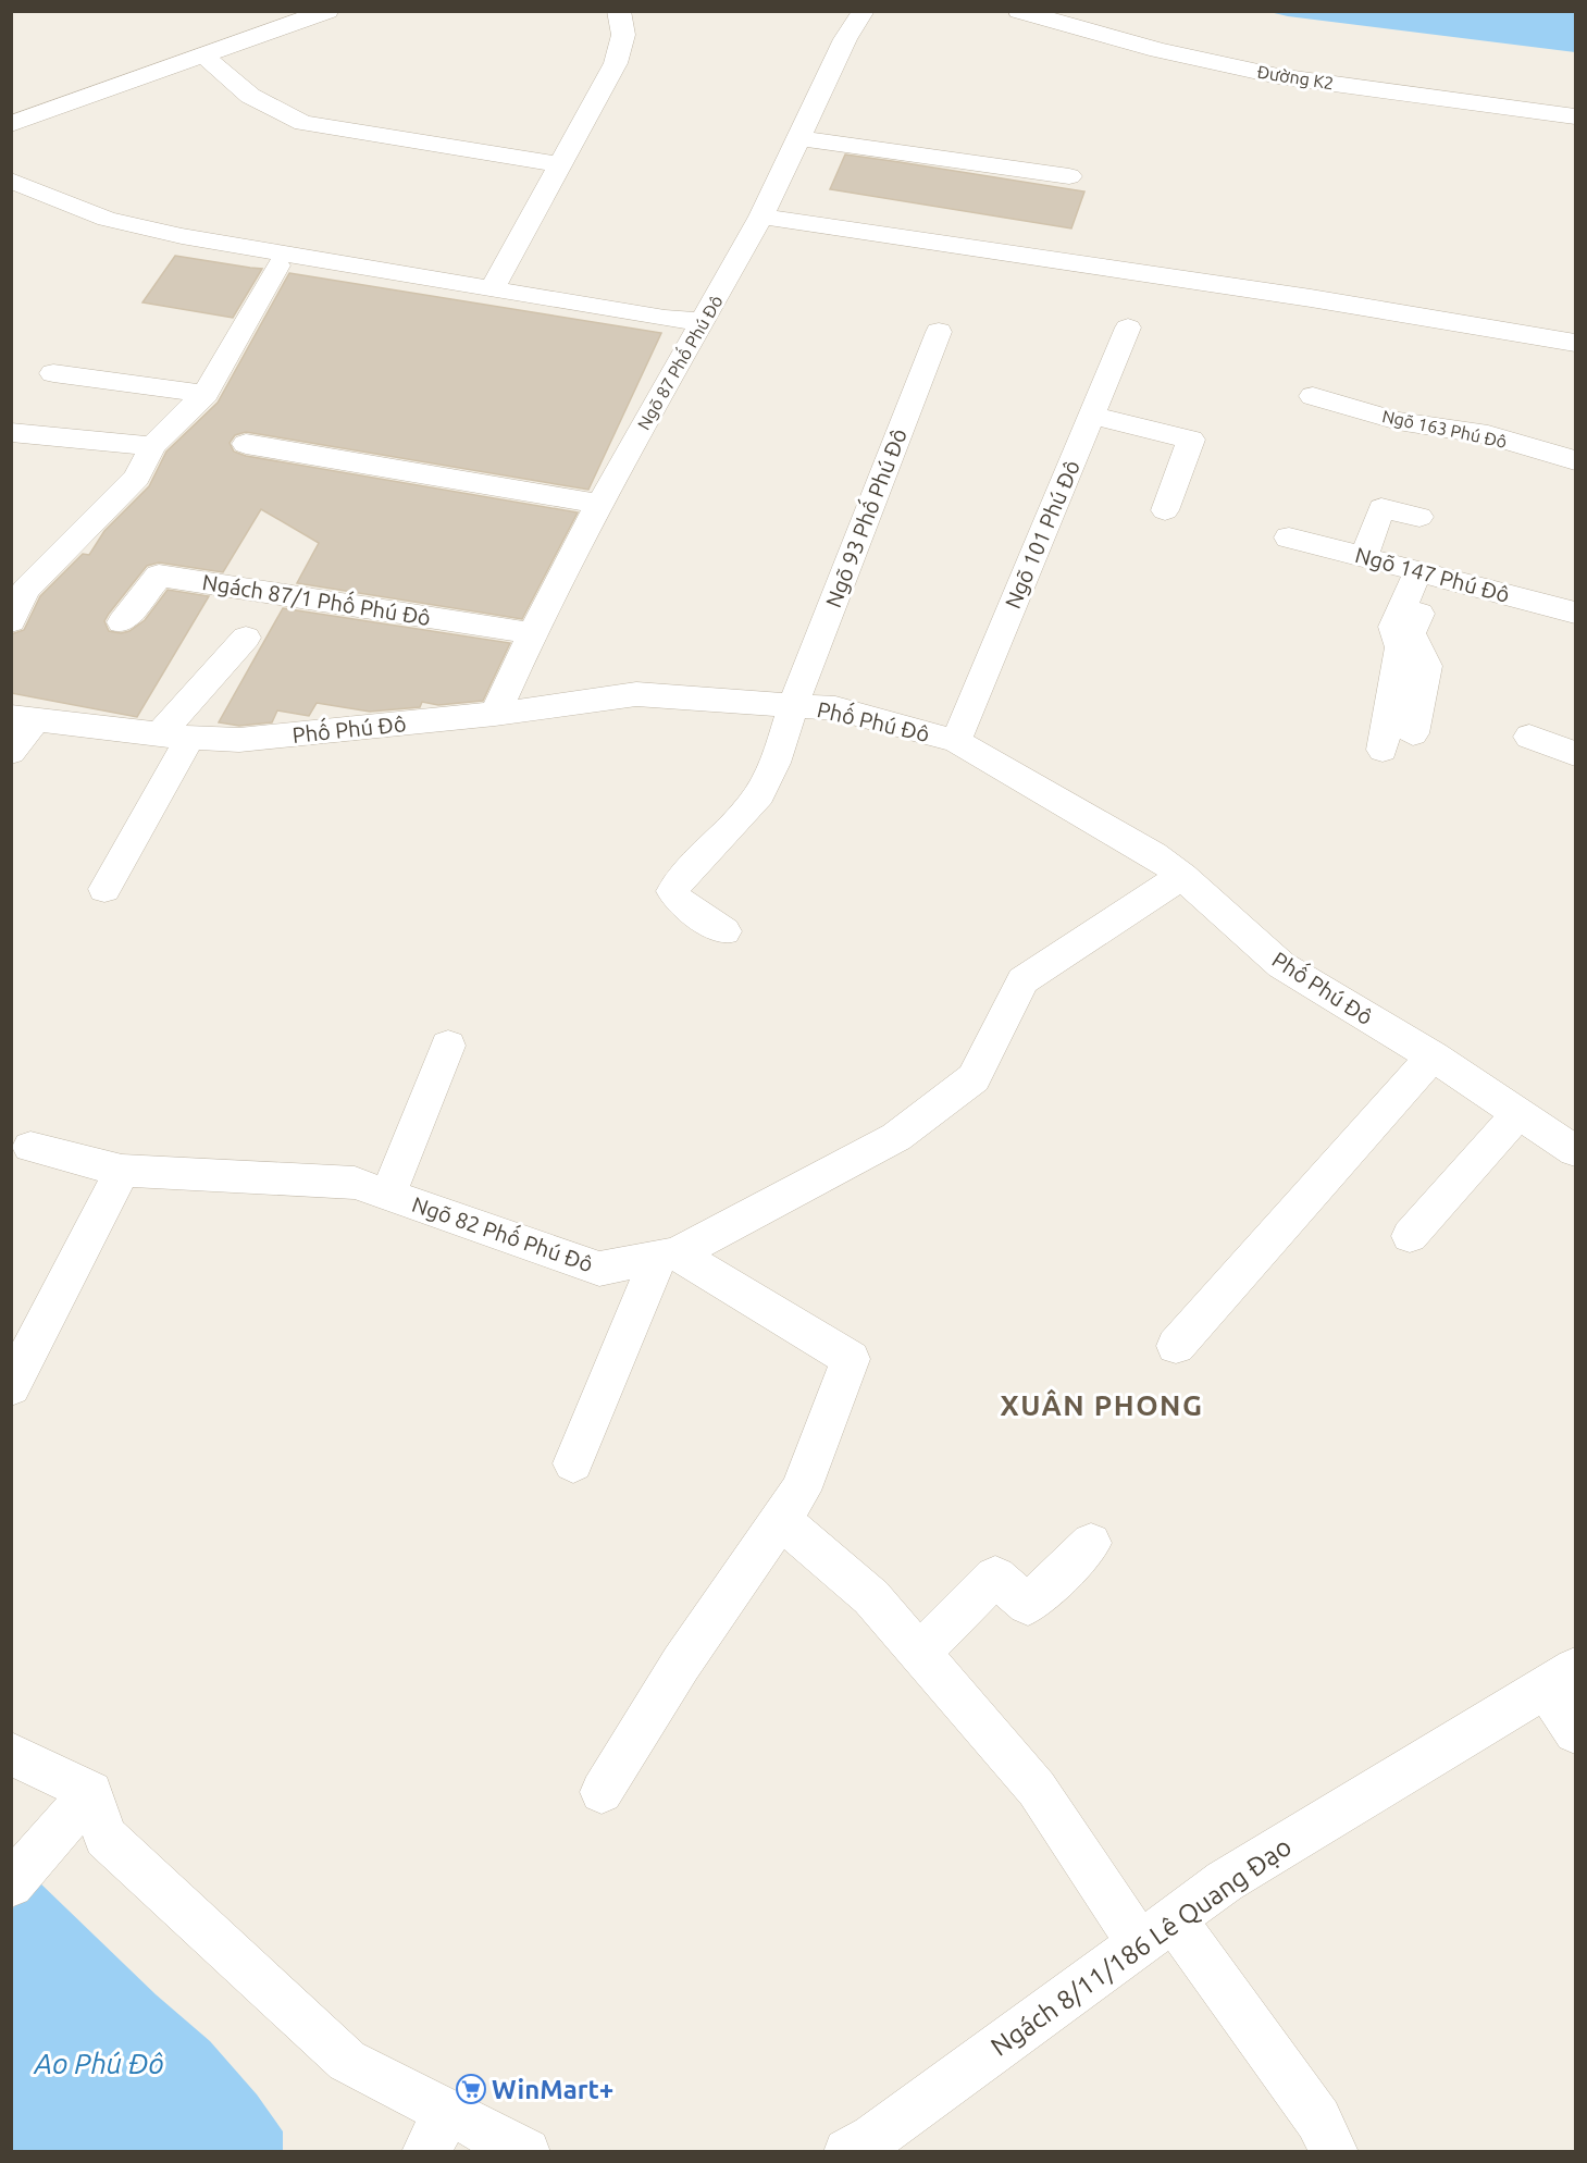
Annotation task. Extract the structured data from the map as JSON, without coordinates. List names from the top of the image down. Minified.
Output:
{"streets":{"street":["Đường K2","Ngõ 87 Phố Phú Đô","Ngõ 163 Phú Đô","Ngõ 93 Phố Phú Đô","Ngõ 101 Phú Đô","Ngõ 147 Phú Đô","Ngách 87/1 Phố Phú Đô","Phố Phú Đô","Ngõ 82 Phố Phú Đô","Ngách 8/11/186 Lê Quang Đạo"]},"crossings":[["Ngõ 87 Phố Phú Đô","Ngách 87/1 Phố Phú Đô"],["Ngõ 87 Phố Phú Đô","Phố Phú Đô"],["Ngõ 93 Phố Phú Đô","Phố Phú Đô"],["Ngõ 101 Phú Đô","Phố Phú Đô"],["Phố Phú Đô","Ngõ 82 Phố Phú Đô"]],"districts":["XUÂN PHONG"],"water":["Ao Phú Đô"],"places":{"supermarket":["WinMart+"]}}
